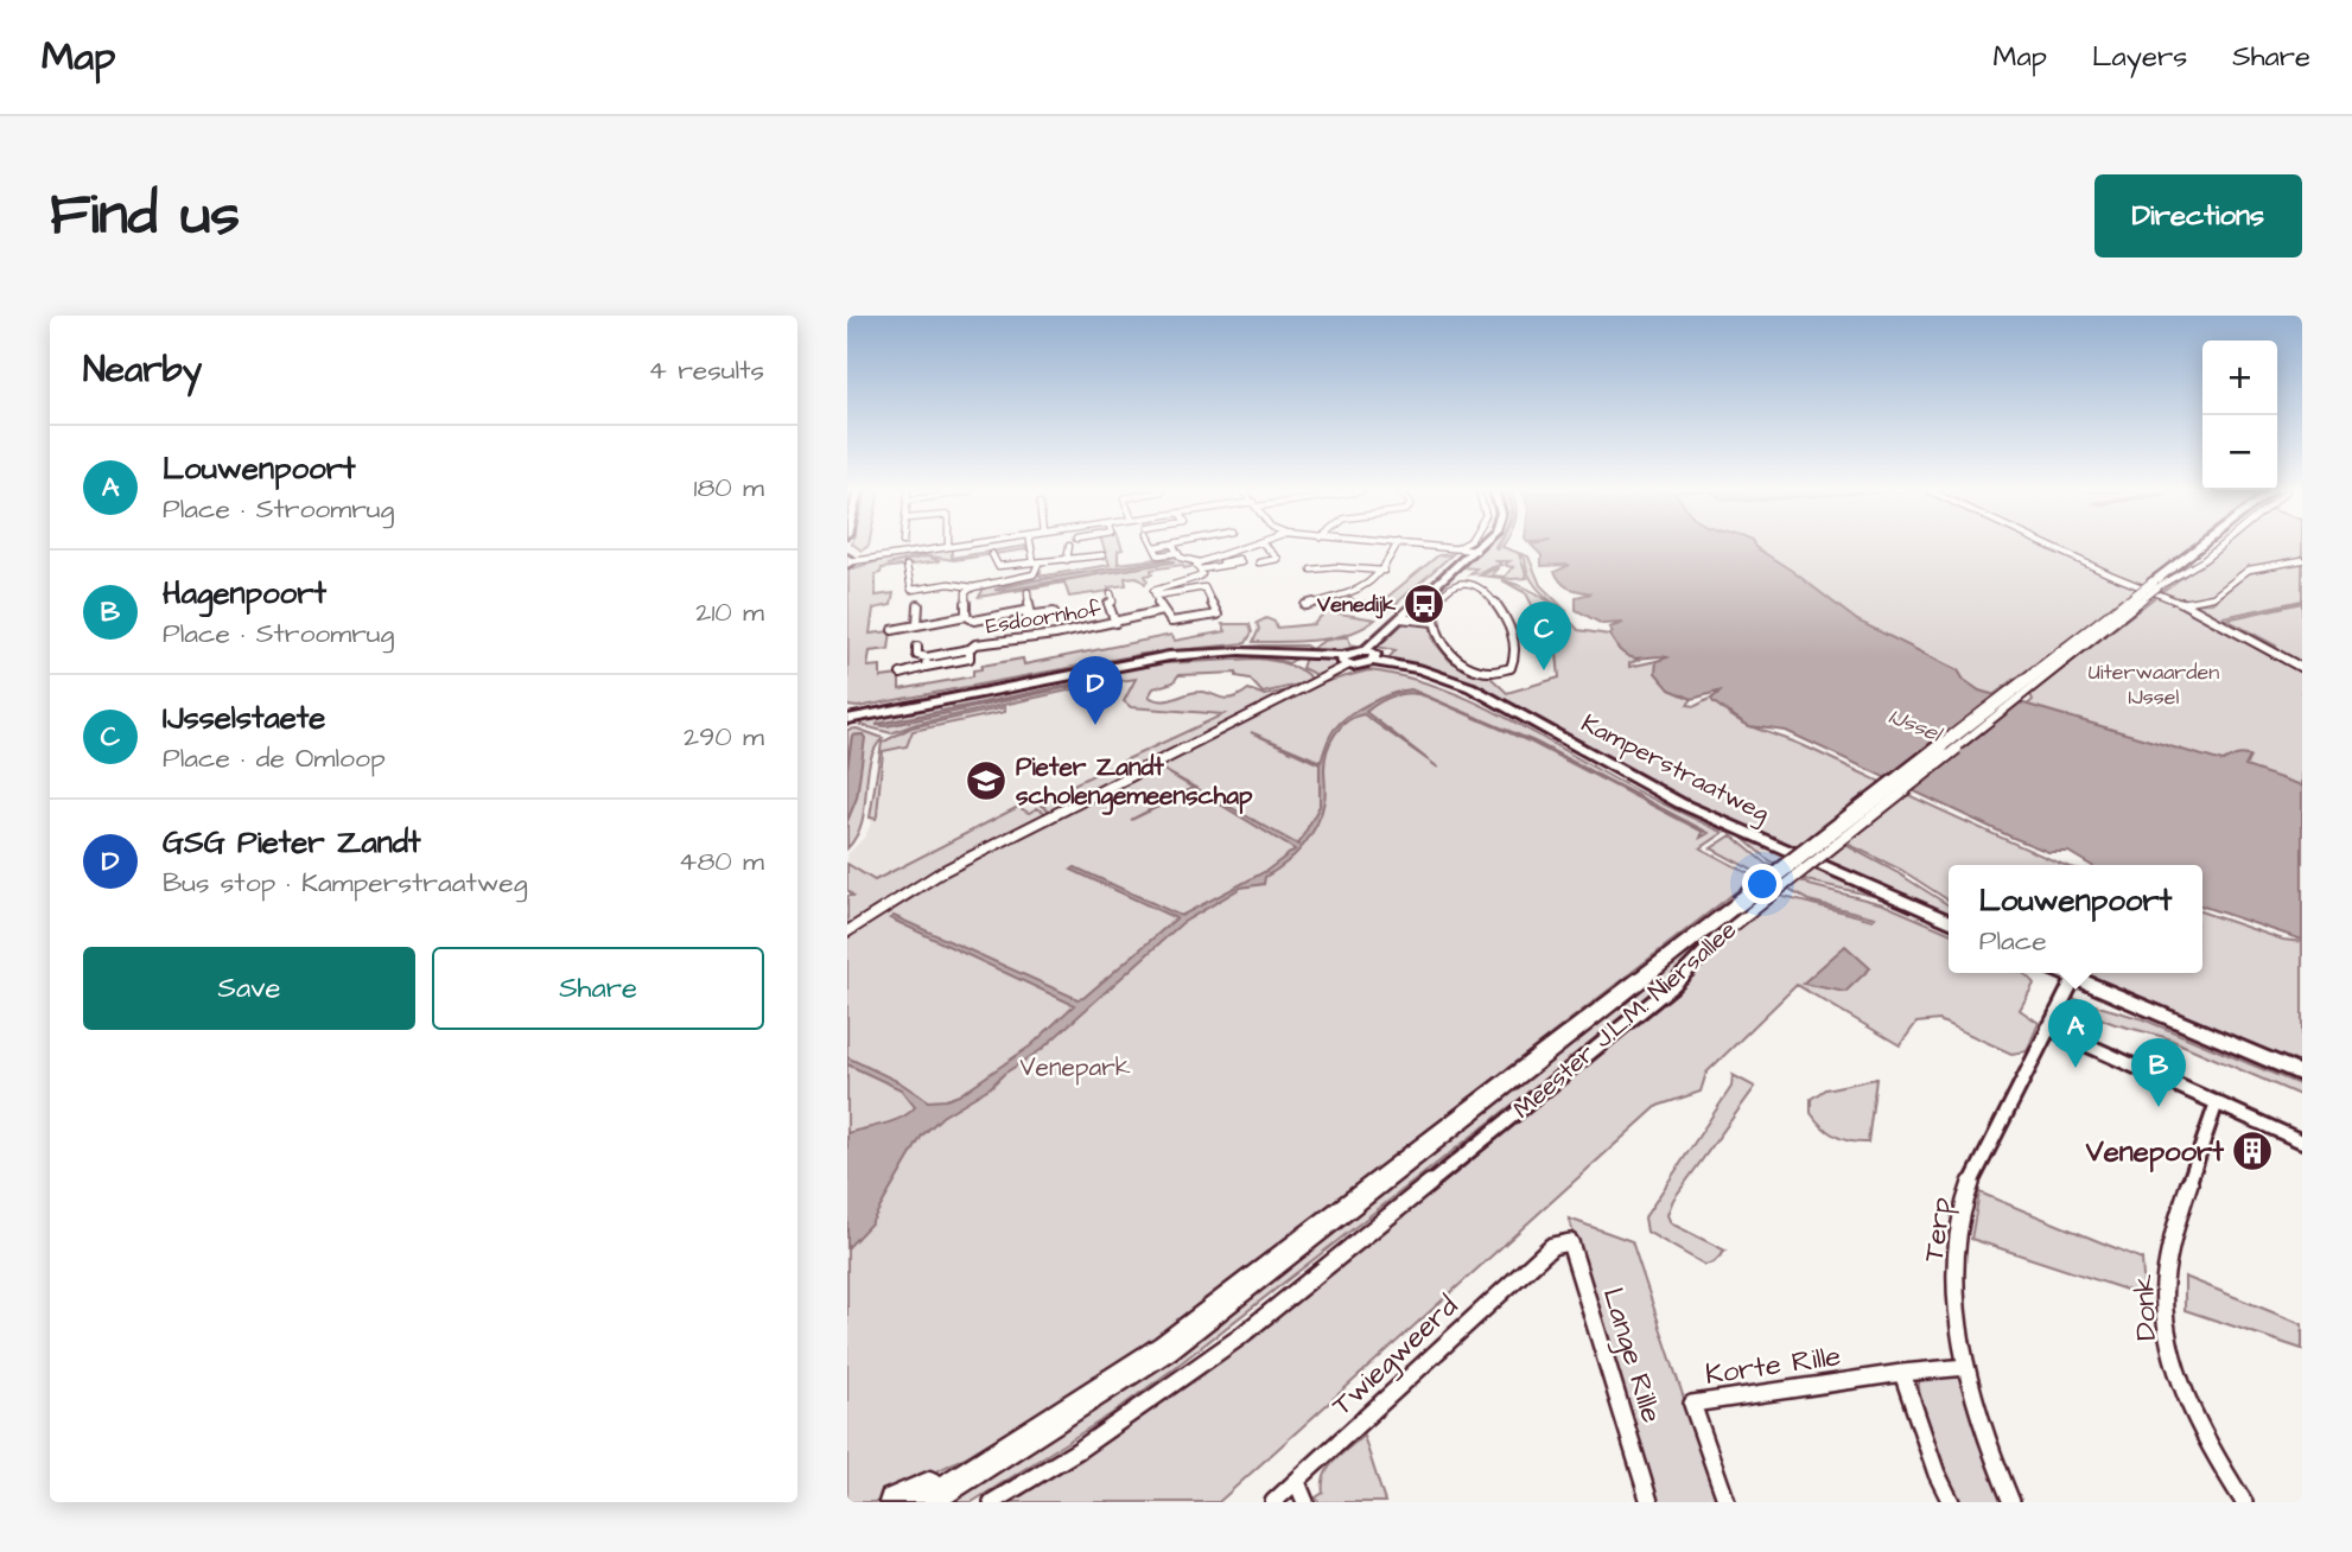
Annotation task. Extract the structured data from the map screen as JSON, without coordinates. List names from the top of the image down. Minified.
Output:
{"streets":{"main road":["Kamperstraatweg","Meester J.L.M. Niersallee"],"street":["Esdoornhof","Terp","Donk","Twiegweerd","Lange Rille","Korte Rille"]},"crossings":[["Terp","Korte Rille"],["Twiegweerd","Lange Rille"]],"water":["IJssel"],"parks":["Uiterwaarden IJssel","Venepark"],"places":{"bus stop":["Venedijk"],"school or university":["Pieter Zandt scholengemeenschap"],"building":["Venepoort"]},"page":{"header":"Map","nav":["Map","Layers","Share"],"buttons":["Directions",["Save","Share"]],"title":"Find us","heading":["Nearby","4 results"],"map_buttons":["+","−"],"list":[{"mark":"A","name":"Louwenpoort","note":"Place · Stroomrug","value":"180 m"},{"mark":"B","name":"Hagenpoort","note":"Place · Stroomrug","value":"210 m"},{"mark":"C","name":"IJsselstaete","note":"Place · de Omloop","value":"290 m"},{"mark":"D","name":"GSG Pieter Zandt","note":"Bus stop · Kamperstraatweg","value":"480 m"}],"pins":["C","D","A","B"],"popup":["Louwenpoort","Place"]}}
